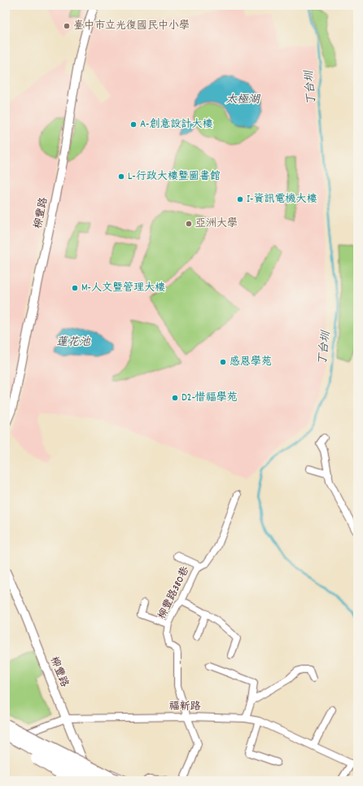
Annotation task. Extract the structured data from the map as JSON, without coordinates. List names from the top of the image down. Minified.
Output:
{"streets":{"street":["柳豐路","柳豐路380巷","福新路"]},"crossings":[["柳豐路","福新路"],["柳豐路380巷","福新路"]],"water":["丁台圳","太極湖","蓮花池"],"places":["臺中市立光復國民中小學","A-創意設計大樓","L-行政大樓暨圖書館","I-資訊電機大樓","亞洲大學","M-人文暨管理大樓","感恩學苑","D2-惜福學苑"]}
